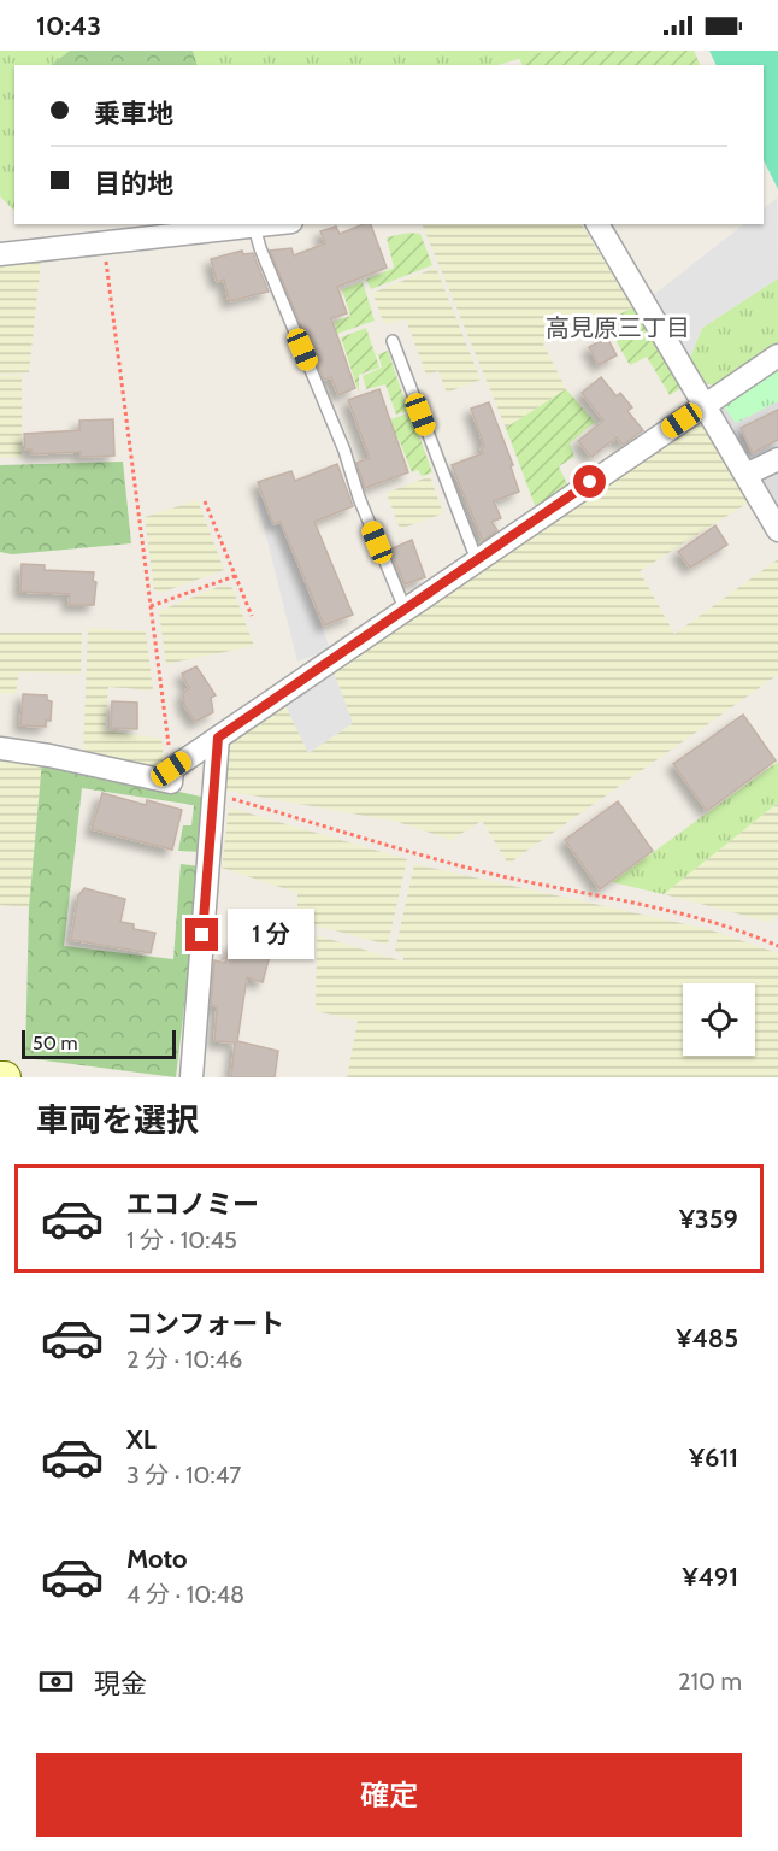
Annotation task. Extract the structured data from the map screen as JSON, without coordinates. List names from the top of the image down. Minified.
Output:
{"districts":["高見原三丁目"],"scale_bar":"50 m","page":{"status":"10:43","banner":["乗車地","目的地"],"bubble":"1 分","scale":"50 m","heading":"車両を選択","list":[{"name":"エコノミー","note":"1 分 · 10:45","value":"¥359"},{"name":"コンフォート","note":"2 分 · 10:46","value":"¥485"},{"name":"XL","note":"3 分 · 10:47","value":"¥611"},{"name":"Moto","note":"4 分 · 10:48","value":"¥491"}],"pay":["現金","210 m"],"buttons":"確定"}}
